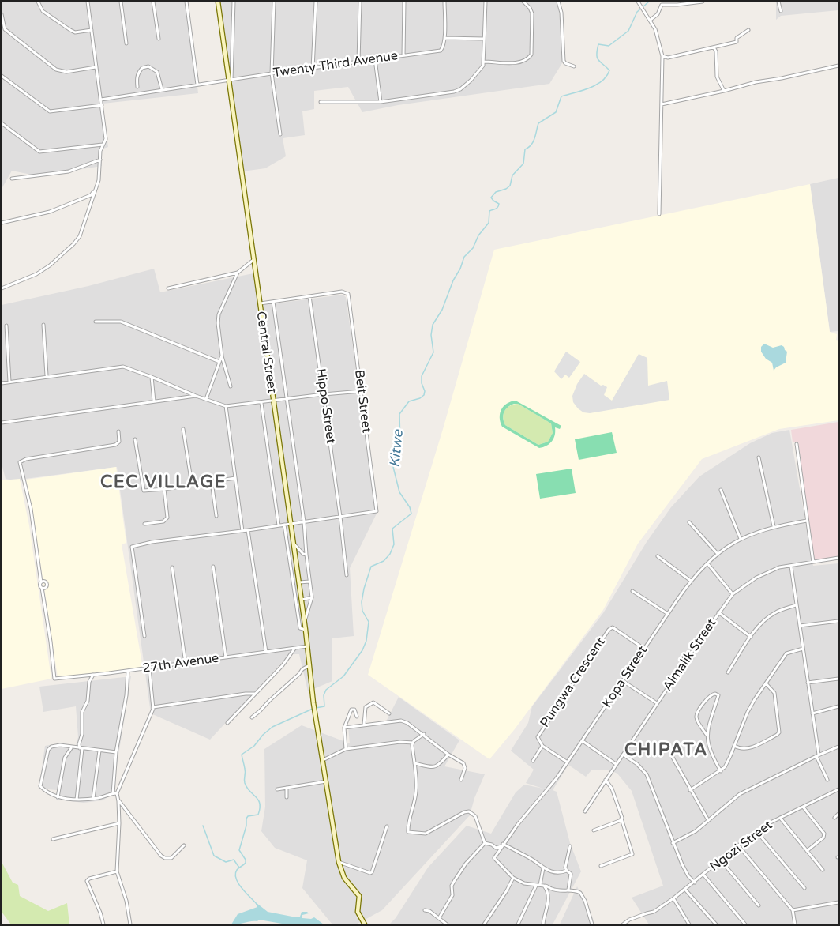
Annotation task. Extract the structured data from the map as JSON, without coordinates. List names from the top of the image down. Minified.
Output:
{"streets":{"street":["Twenty Third Avenue","Central Street","Beit Street","Hippo Street","Almalik Street","27th Avenue","Kopa Street","Pungwa Crescent","Ngozi Street"]},"crossings":[["Twenty Third Avenue","Central Street"],["Central Street","27th Avenue"],["Beit Street","Hippo Street"],["Kopa Street","Pungwa Crescent"]],"districts":["CEC VILLAGE","CHIPATA"],"water":["Kitwe"]}
